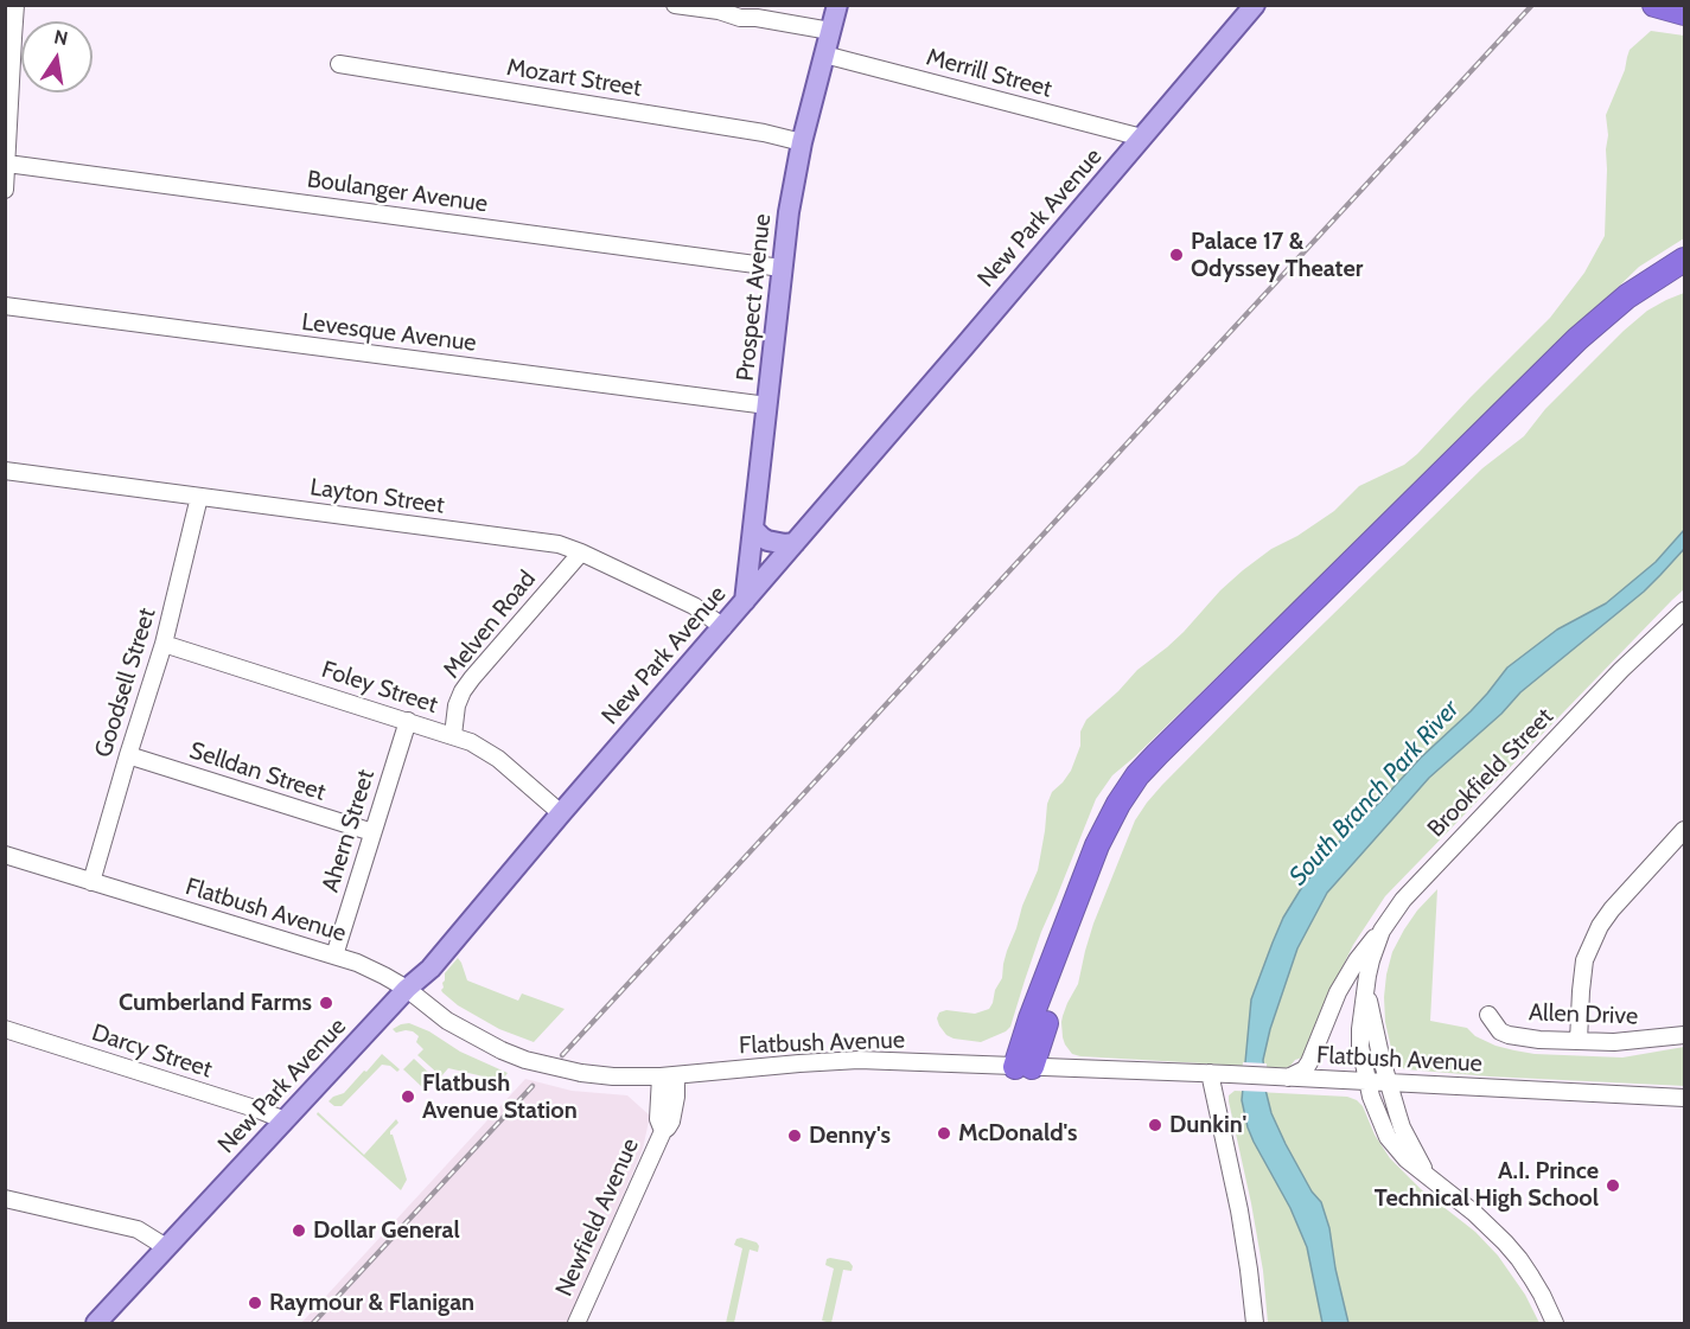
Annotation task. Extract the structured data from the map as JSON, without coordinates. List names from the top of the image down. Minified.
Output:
{"streets":{"main road":["New Park Avenue","Prospect Avenue"],"street":["Merrill Street","Mozart Street","Boulanger Avenue","Levesque Avenue","Layton Street","Melven Road","Goodsell Street","Foley Street","Selldan Street","Brookfield Street","Ahern Street","Flatbush Avenue","Allen Drive","Darcy Street","Newfield Avenue"]},"crossings":[["Merrill Street","New Park Avenue"],["Merrill Street","Prospect Avenue"],["Mozart Street","Prospect Avenue"],["Boulanger Avenue","Prospect Avenue"],["New Park Avenue","Prospect Avenue"],["New Park Avenue","Layton Street"],["New Park Avenue","Foley Street"],["New Park Avenue","Flatbush Avenue"],["New Park Avenue","Darcy Street"],["Prospect Avenue","Levesque Avenue"],["Layton Street","Melven Road"],["Layton Street","Goodsell Street"],["Melven Road","Foley Street"],["Goodsell Street","Foley Street"],["Goodsell Street","Selldan Street"],["Goodsell Street","Flatbush Avenue"],["Foley Street","Ahern Street"],["Selldan Street","Ahern Street"],["Brookfield Street","Flatbush Avenue"],["Ahern Street","Flatbush Avenue"],["Flatbush Avenue","Newfield Avenue"]],"water":["South Branch Park River"],"places":["Palace 17 & Odyssey Theater","Cumberland Farms","Flatbush Avenue Station","Dunkin'","McDonald's","Denny's","A.I. Prince Technical High School","Dollar General","Raymour & Flanigan"],"north":"top"}
